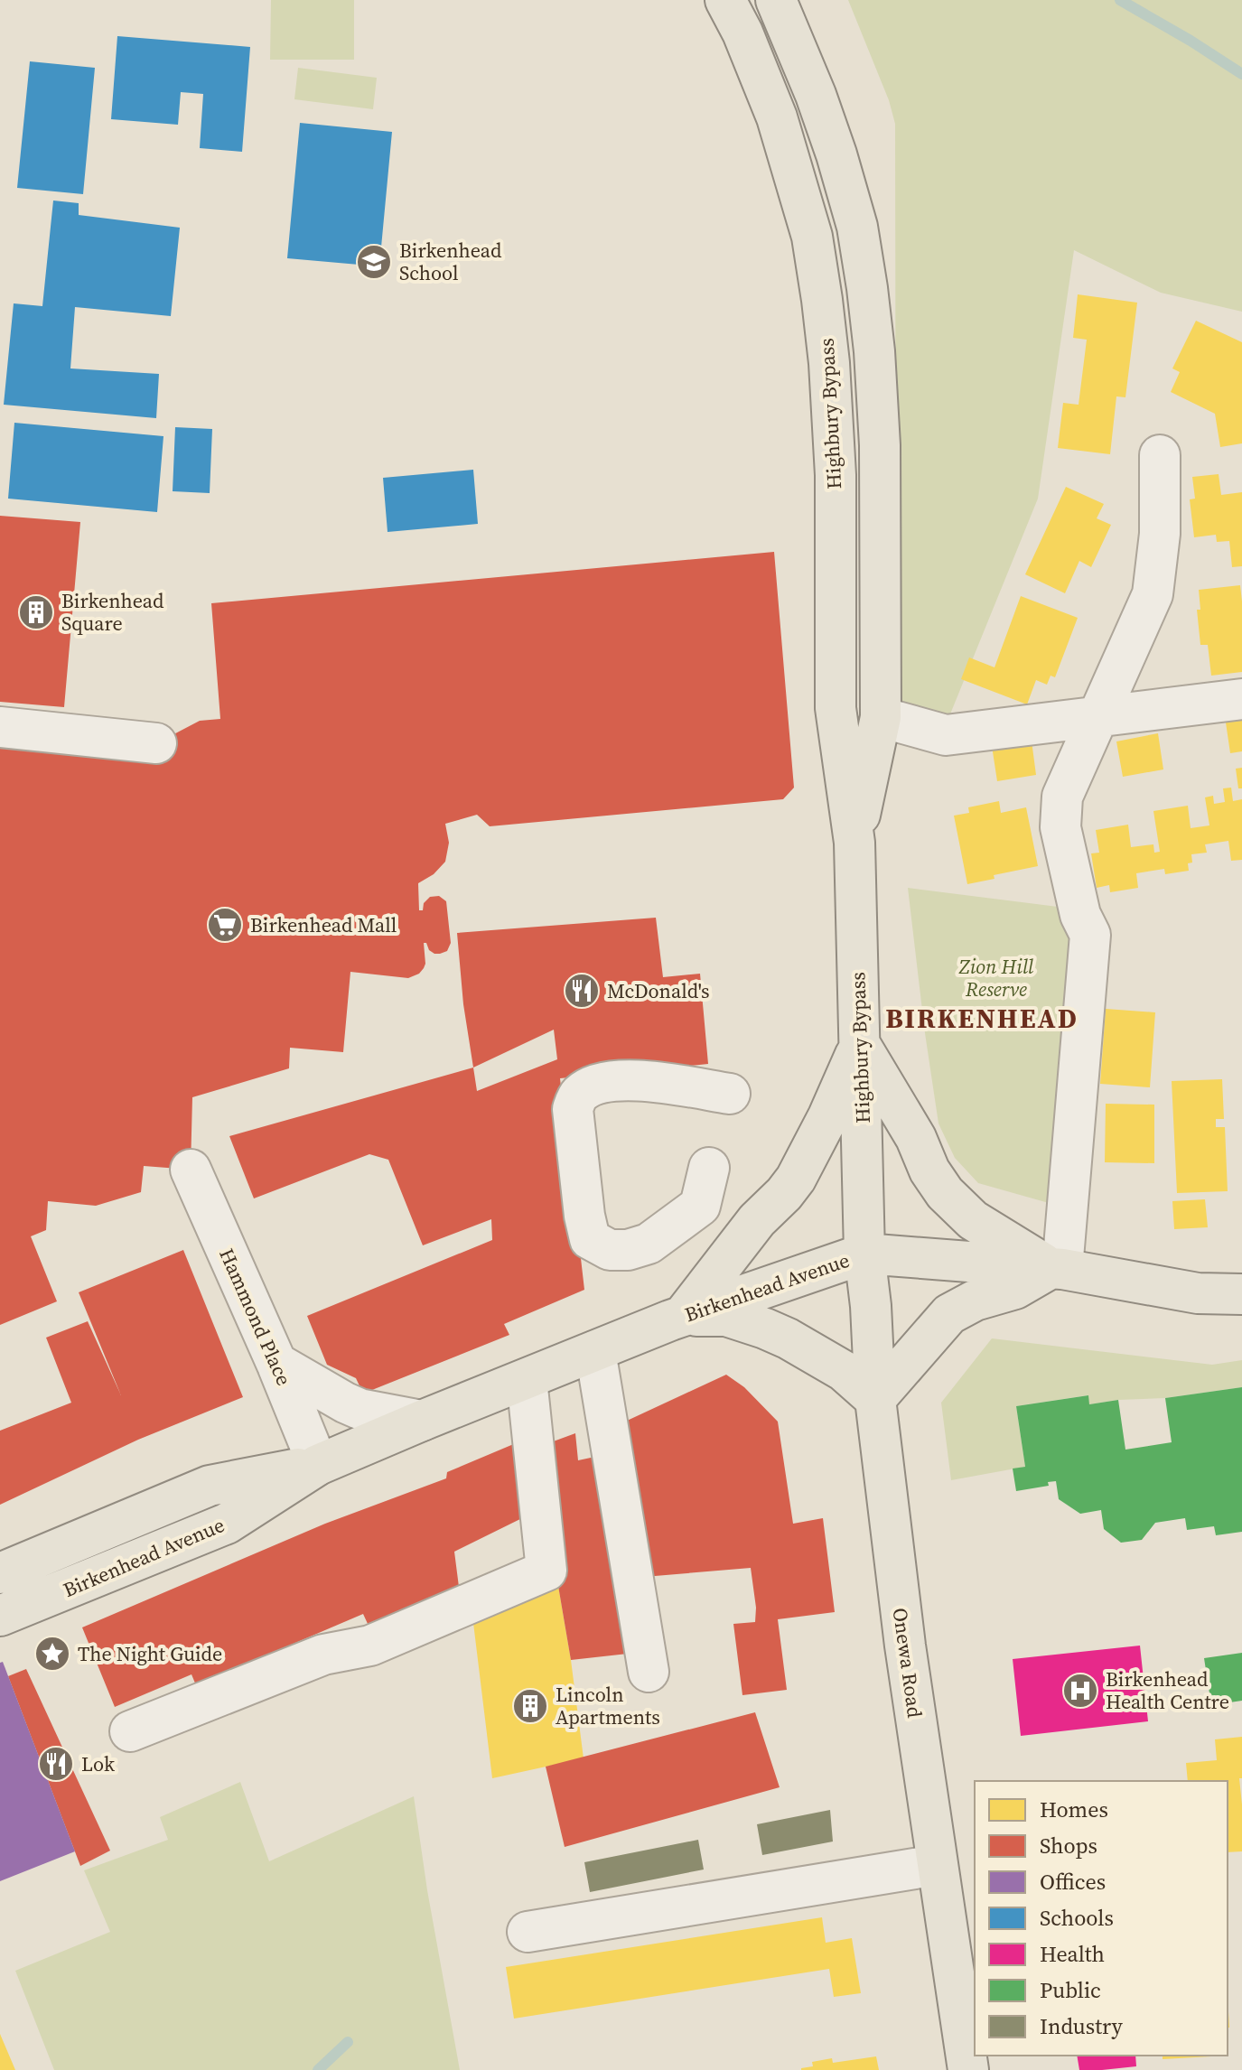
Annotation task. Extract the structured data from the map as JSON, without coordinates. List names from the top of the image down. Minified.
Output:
{"streets":{"main road":["Highbury Bypass","Birkenhead Avenue","Onewa Road"],"street":["Hammond Place"]},"crossings":[["Highbury Bypass","Birkenhead Avenue"],["Highbury Bypass","Onewa Road"],["Birkenhead Avenue","Hammond Place"],["Birkenhead Avenue","Onewa Road"]],"districts":["BIRKENHEAD"],"parks":["Zion Hill Reserve"],"places":{"school or university":["Birkenhead School"],"building":["Birkenhead Square","Lincoln Apartments"],"supermarket":["Birkenhead Mall"],"restaurant":["McDonald's","Lok"],"place":["The Night Guide"],"hospital":["Birkenhead Health Centre"]},"legend":["Homes","Shops","Offices","Schools","Health","Public","Industry"]}
